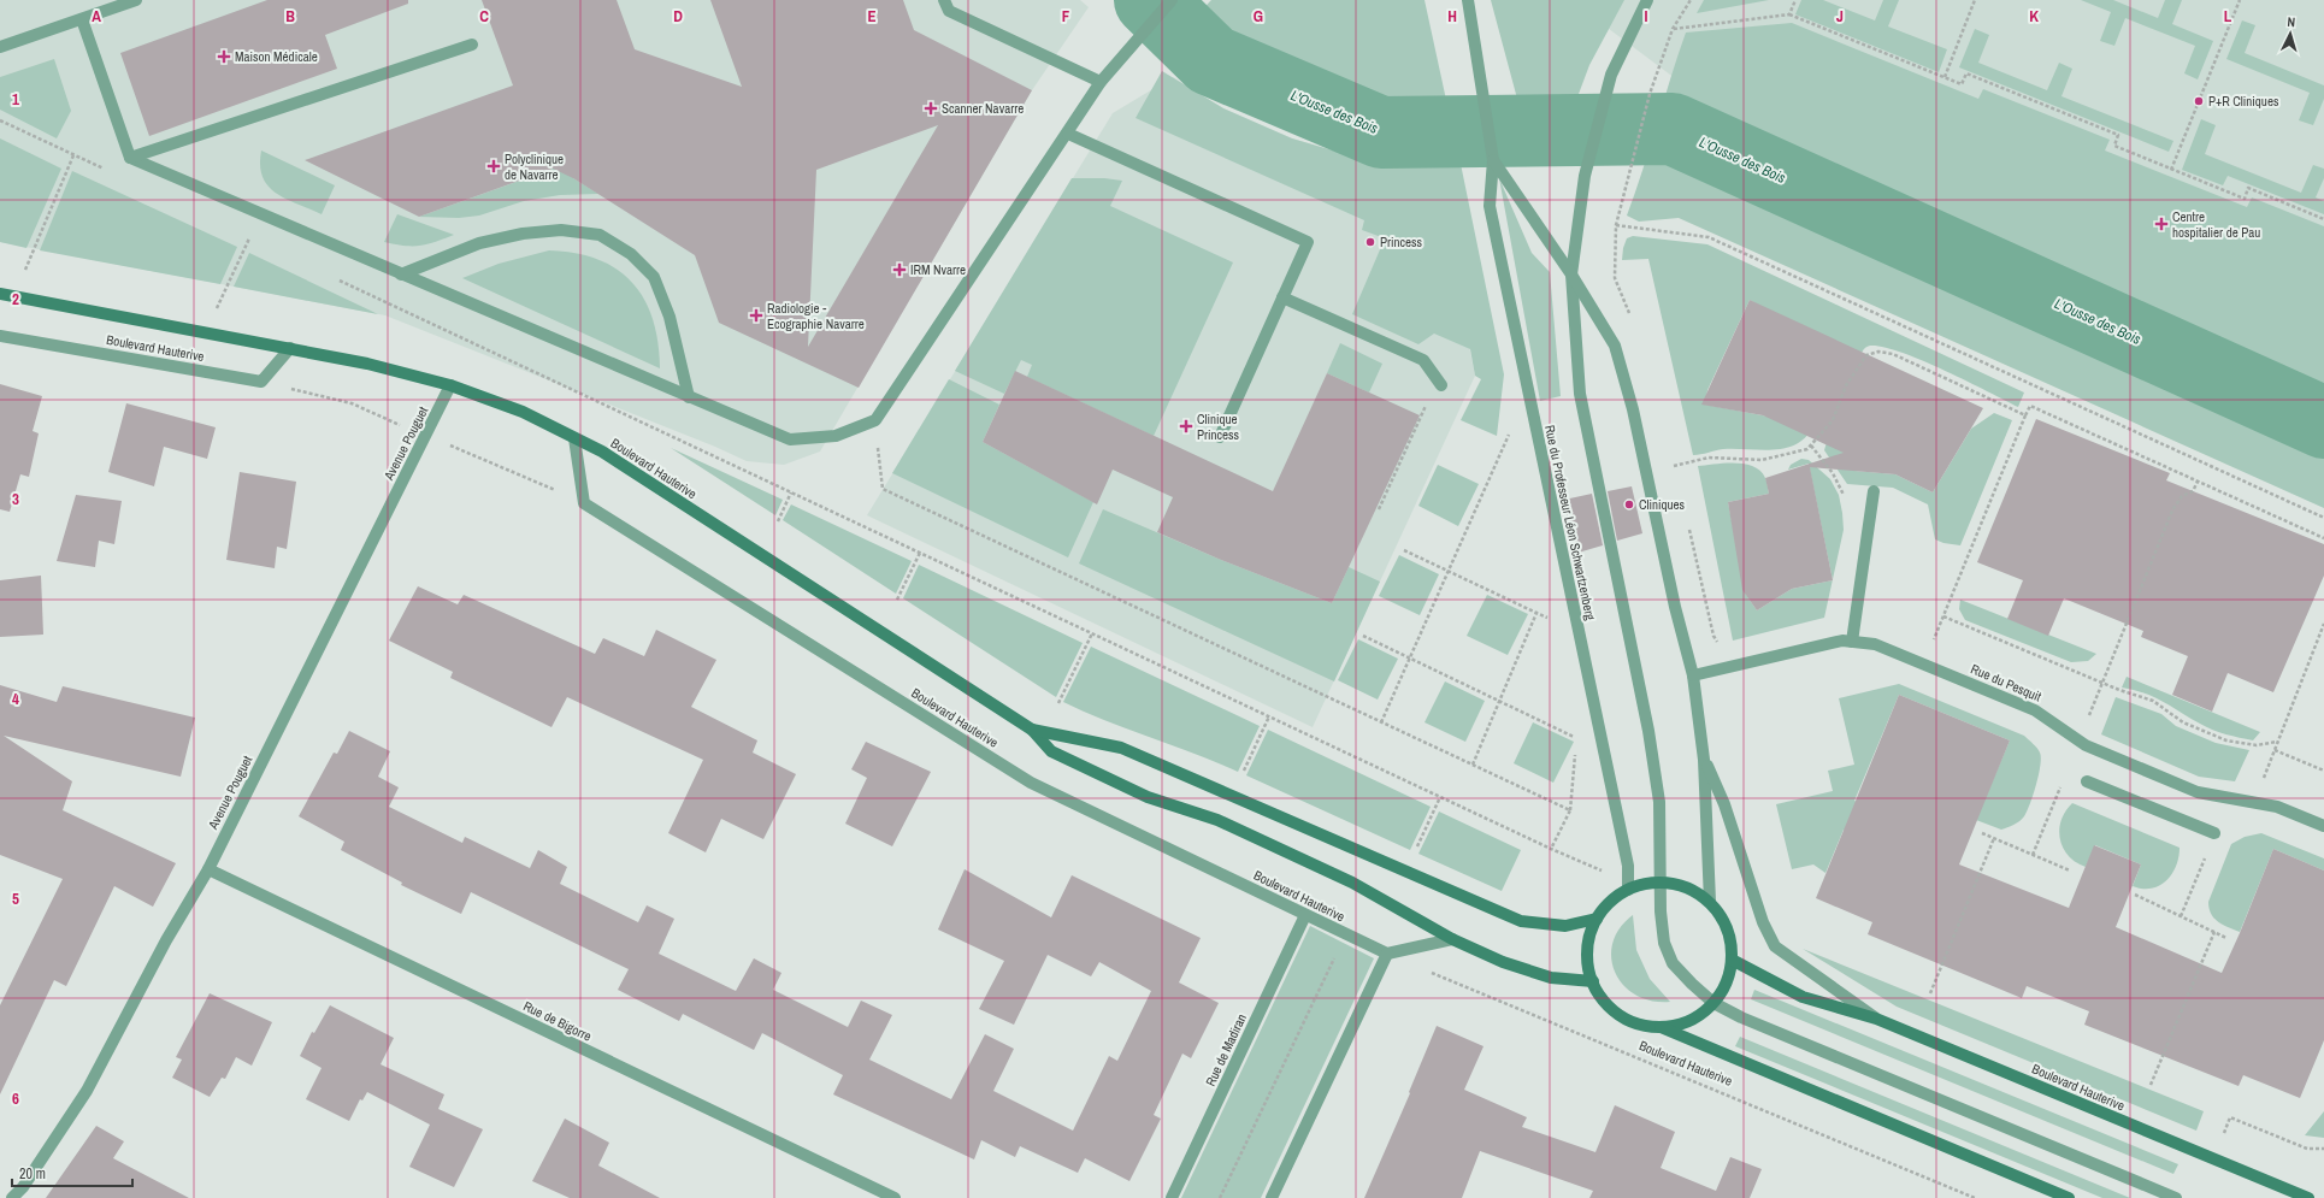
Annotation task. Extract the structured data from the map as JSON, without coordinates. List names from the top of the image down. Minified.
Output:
{"streets":{"street":["Boulevard Hauterive","Avenue Pouguet","Rue du Professeur Léon Schwartzenberg","Rue du Pesquit","Rue de Bigorre","Rue de Madiran"]},"crossings":[["Boulevard Hauterive","Avenue Pouguet"],["Boulevard Hauterive","Rue du Professeur Léon Schwartzenberg"],["Boulevard Hauterive","Rue de Madiran"],["Avenue Pouguet","Rue de Bigorre"],["Rue du Professeur Léon Schwartzenberg","Rue du Pesquit"]],"water":["L'Ousse des Bois"],"places":{"health":["Maison Médicale","Scanner Navarre","Polyclinique de Navarre","Centre hospitalier de Pau","IRM Nvarre","Radiologie - Ecographie Navarre","Clinique Princess"],"other":["P+R Cliniques","Princess","Cliniques"]},"scale_bar":"20 m","north":"top","grid":{"columns":["A","B","C","D","E","F","G","H","I","J","K","L"],"rows":["1","2","3","4","5","6"]}}
